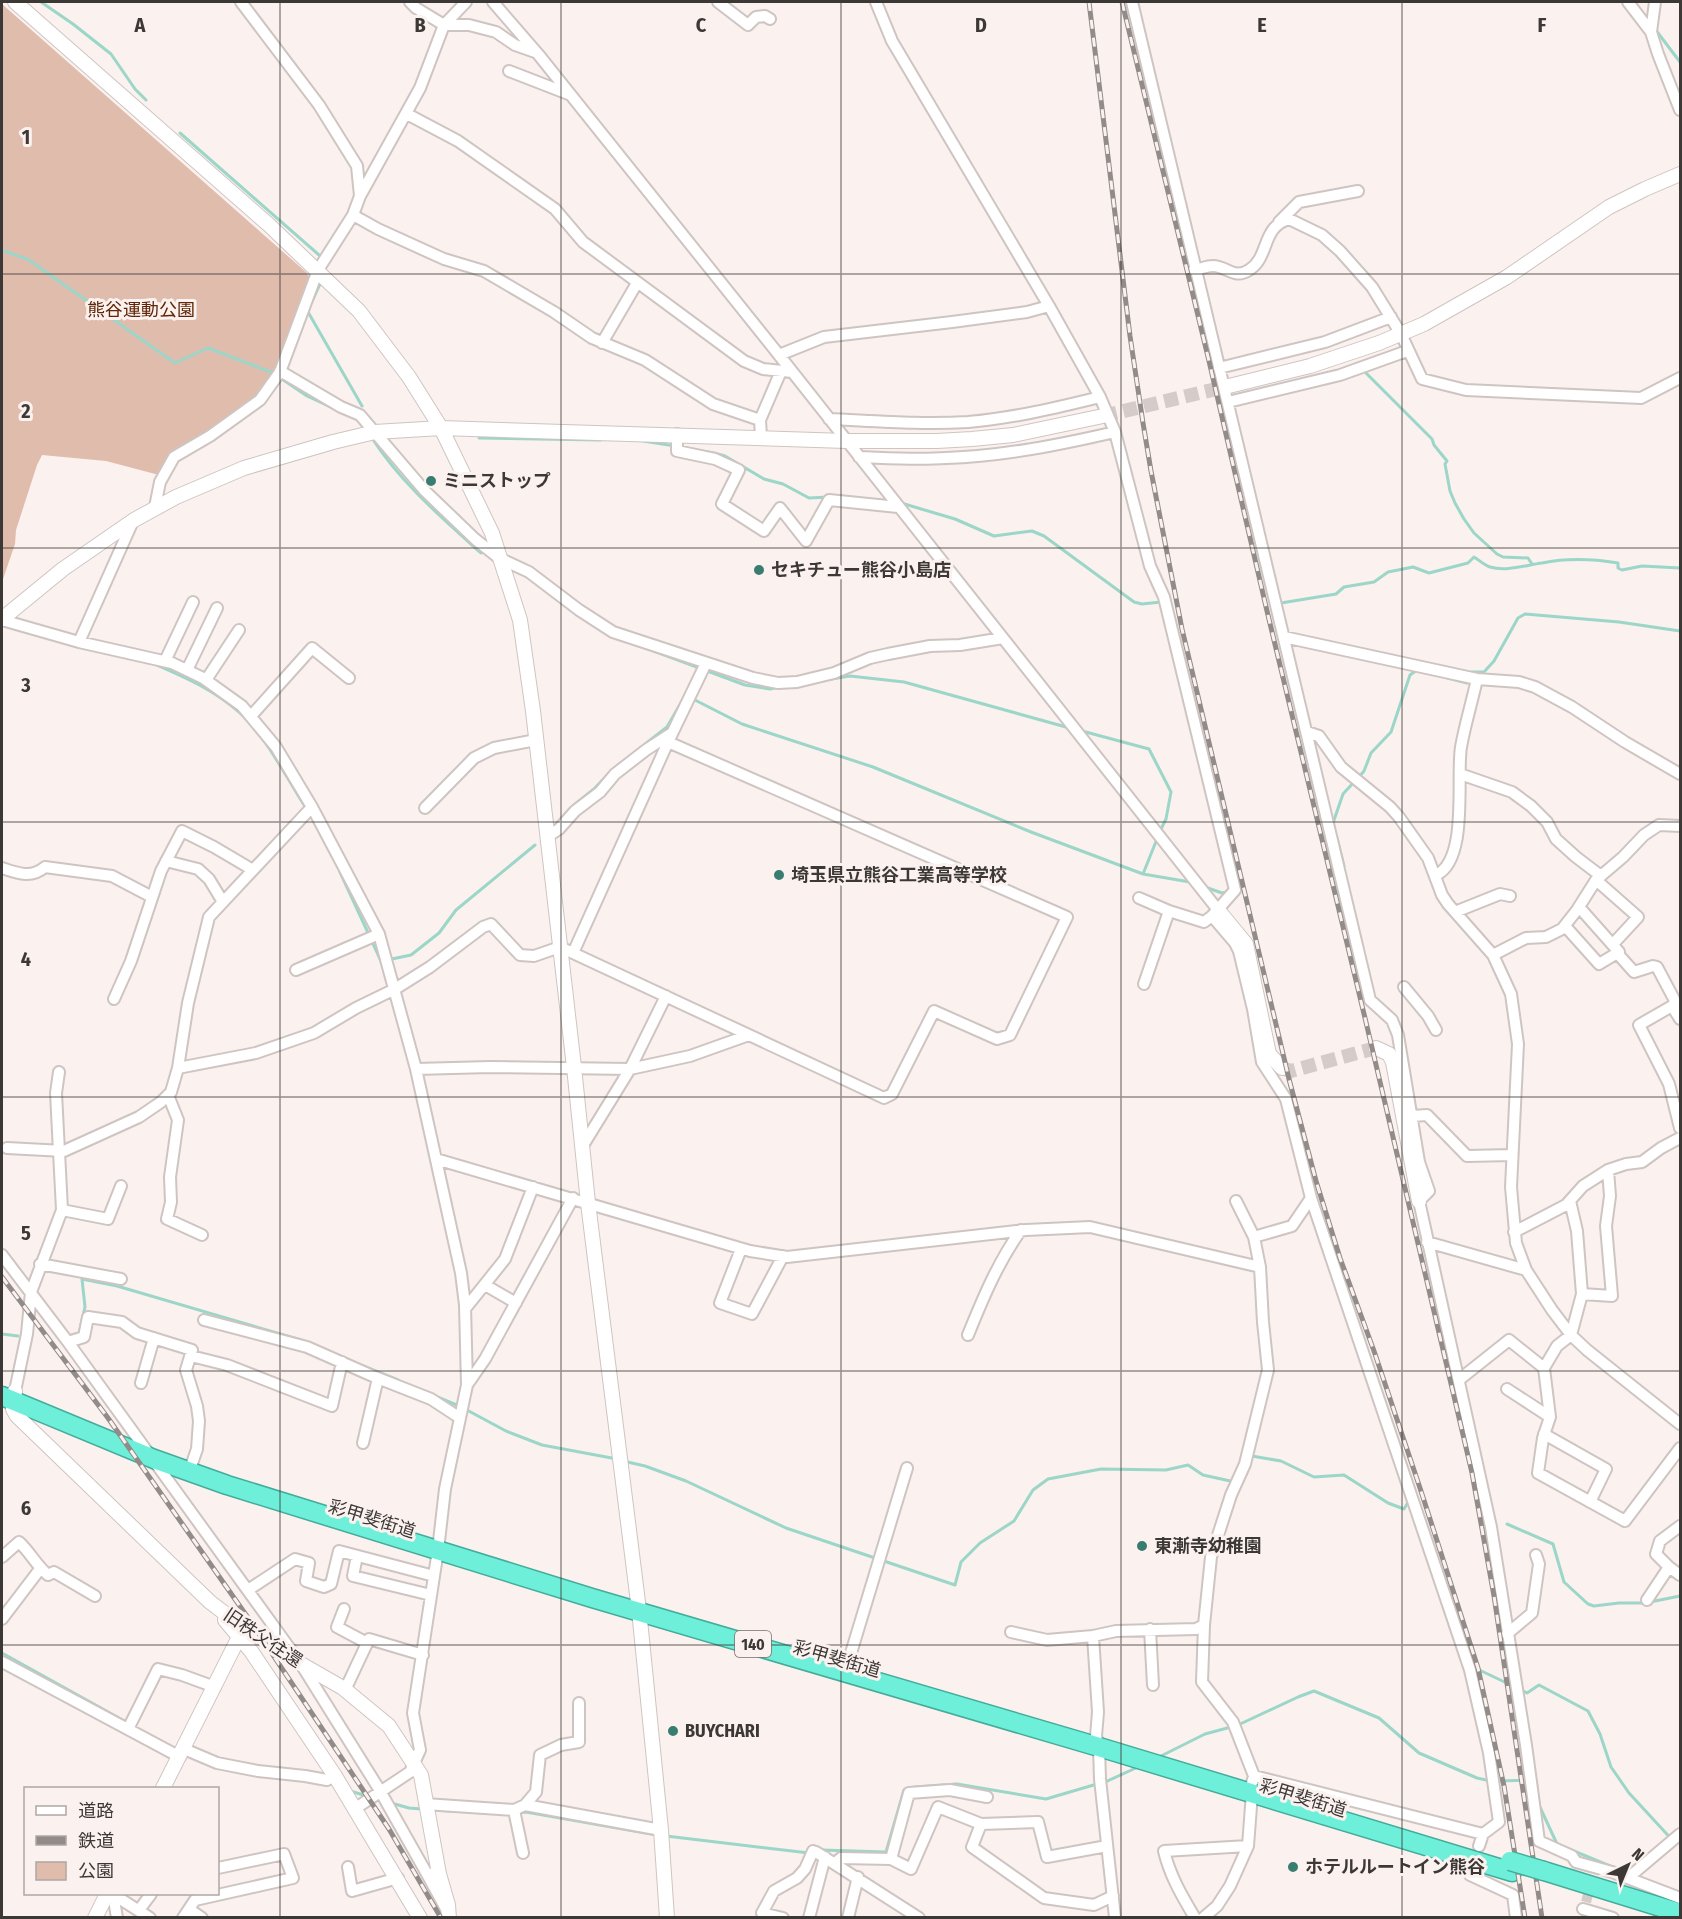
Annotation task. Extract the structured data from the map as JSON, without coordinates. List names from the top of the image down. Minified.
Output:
{"streets":{"highway":["彩甲斐街道","140"],"street":["旧秩父往還"]},"crossings":[["彩甲斐街道","旧秩父往還"]],"parks":["熊谷運動公園"],"places":["ミニストップ","セキチュー熊谷小島店","埼玉県立熊谷工業高等学校","東漸寺幼稚園","BUYCHARI","ホテルルートイン熊谷"],"legend":["道路","鉄道","公園"],"north":"top right","grid":{"columns":["A","B","C","D","E","F"],"rows":["1","2","3","4","5","6"]}}
